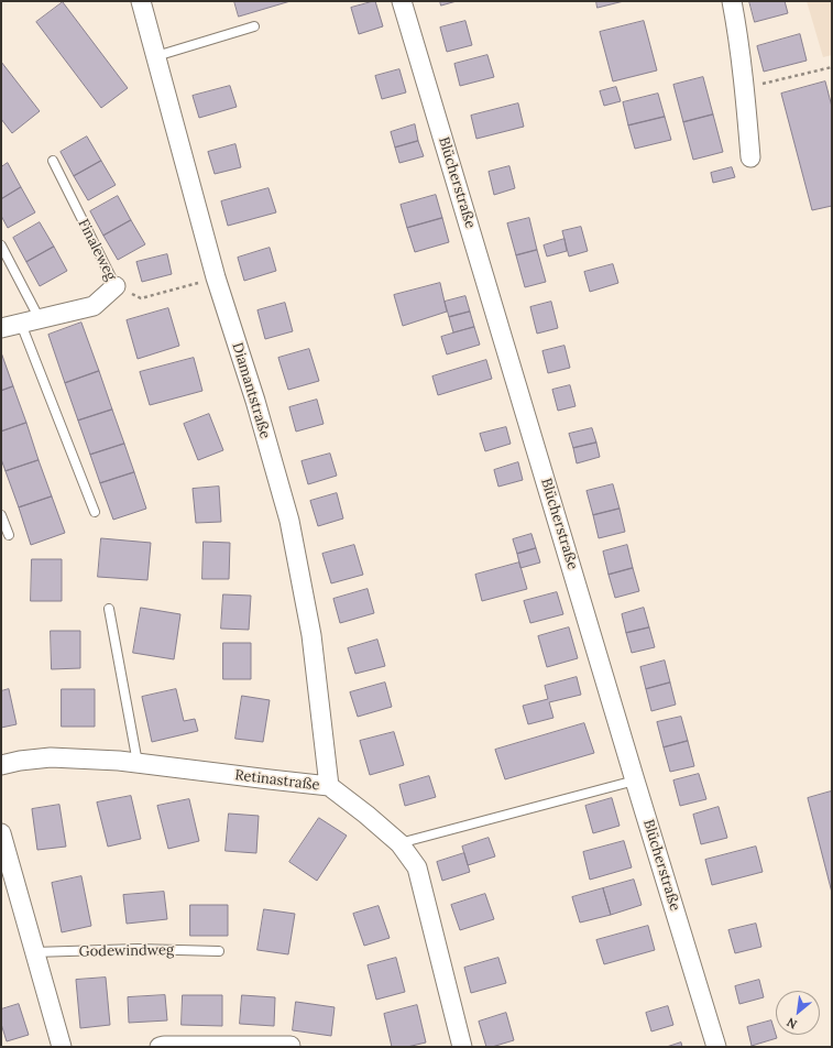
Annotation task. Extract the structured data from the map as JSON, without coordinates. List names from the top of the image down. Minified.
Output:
{"streets":{"street":["Blücherstraße","Finaleweg","Diamantstraße","Retinastraße"],"lane":["Godewindweg"]},"crossings":[["Diamantstraße","Retinastraße"]],"north":"bottom left"}
